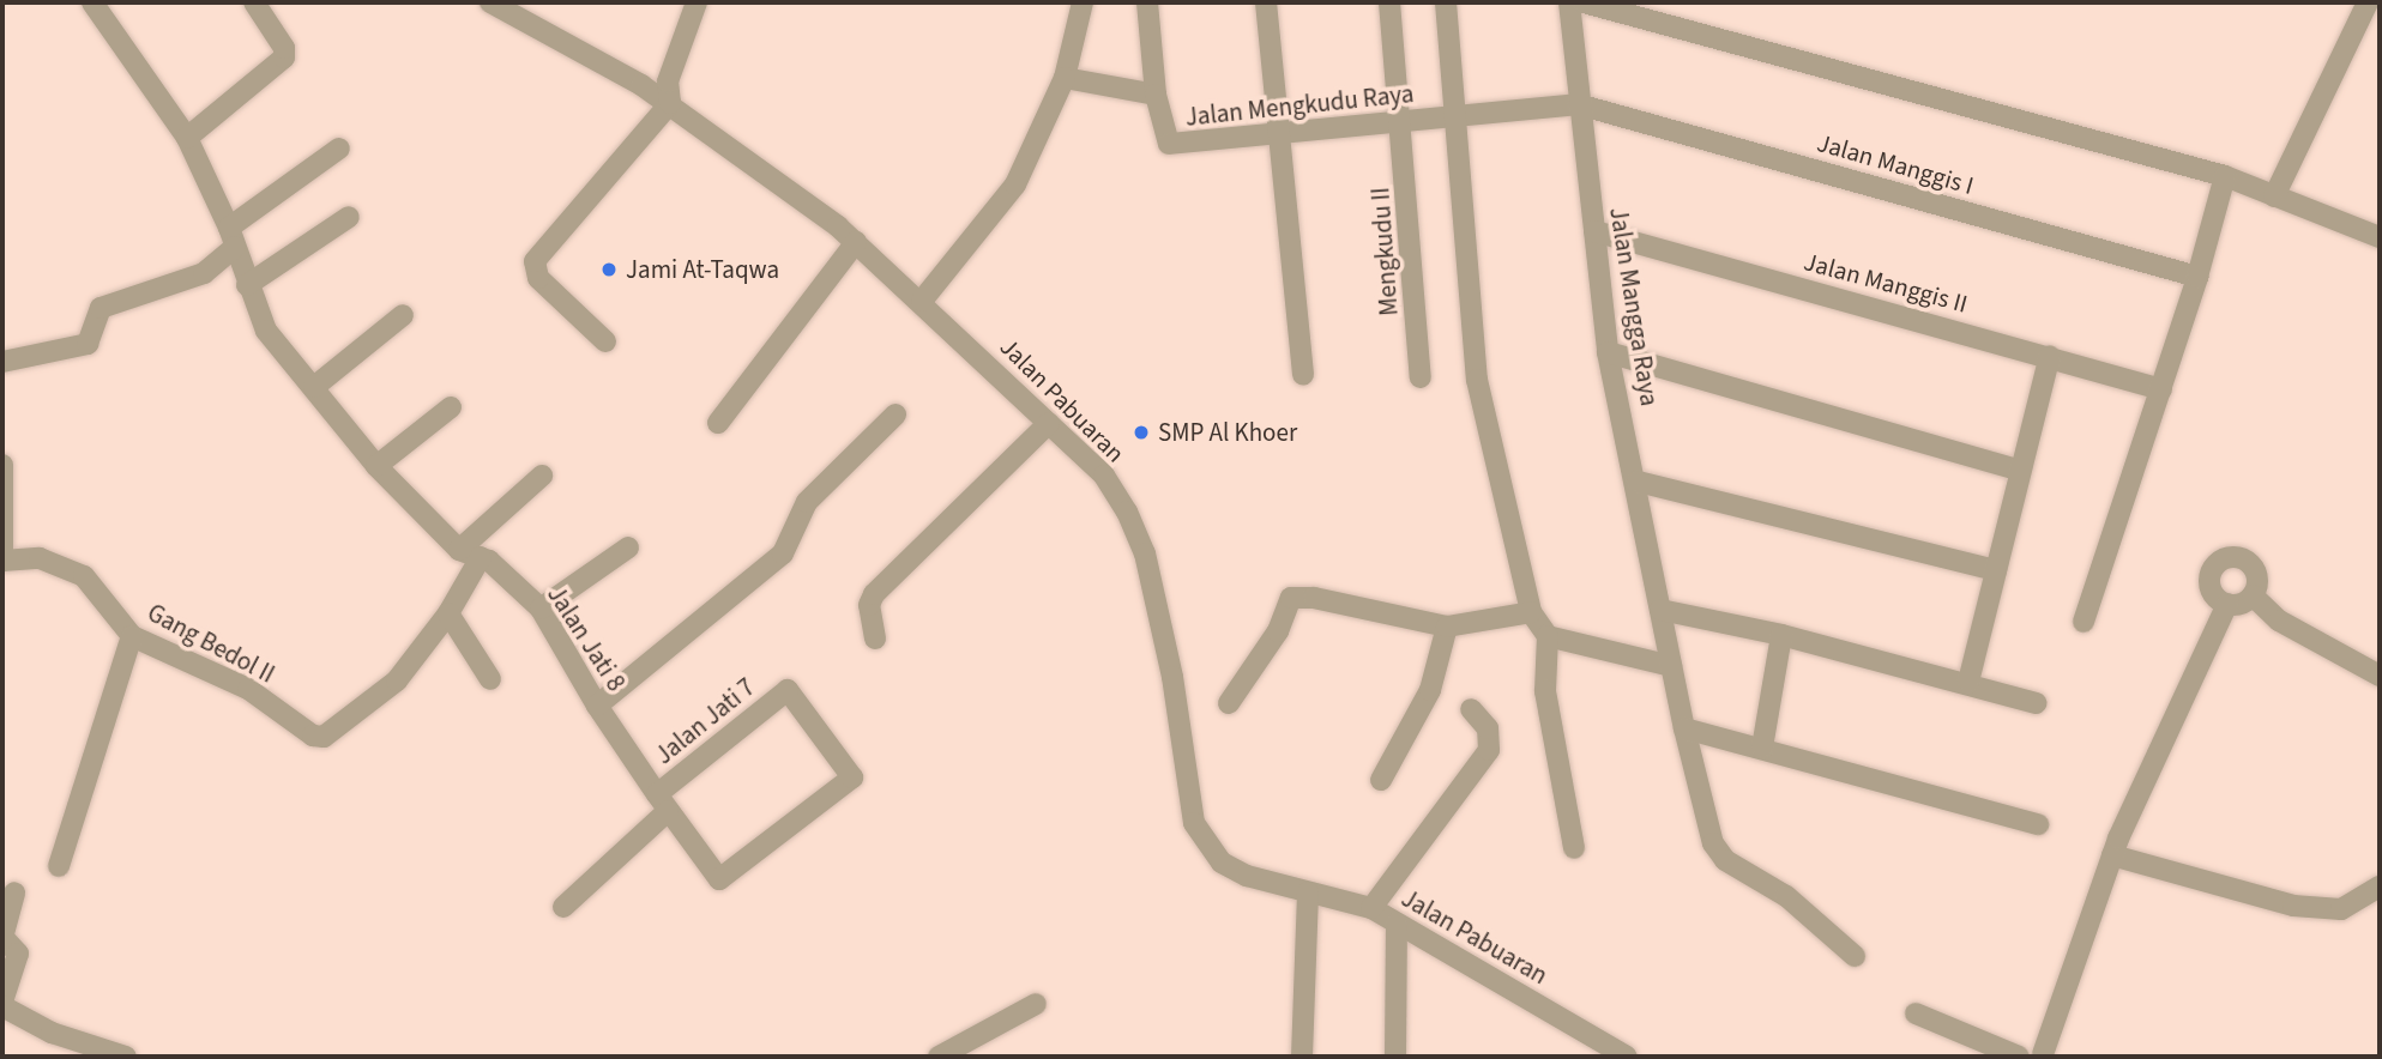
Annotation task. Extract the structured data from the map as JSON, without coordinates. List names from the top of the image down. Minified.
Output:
{"streets":{"street":["Jalan Mengkudu Raya","Jalan Manggis I","Mengkudu II","Jalan Manggis II","Jalan Mangga Raya","Jalan Pabuaran","Jalan Jati 8","Gang Bedol II","Jalan Jati 7"]},"crossings":[["Jalan Mengkudu Raya","Jalan Manggis I"],["Jalan Mengkudu Raya","Mengkudu II"],["Jalan Mengkudu Raya","Jalan Mangga Raya"],["Jalan Manggis I","Jalan Mangga Raya"],["Jalan Manggis II","Jalan Mangga Raya"],["Jalan Jati 8","Gang Bedol II"],["Jalan Jati 8","Jalan Jati 7"]],"places":["Jami At-Taqwa","SMP Al Khoer"]}
